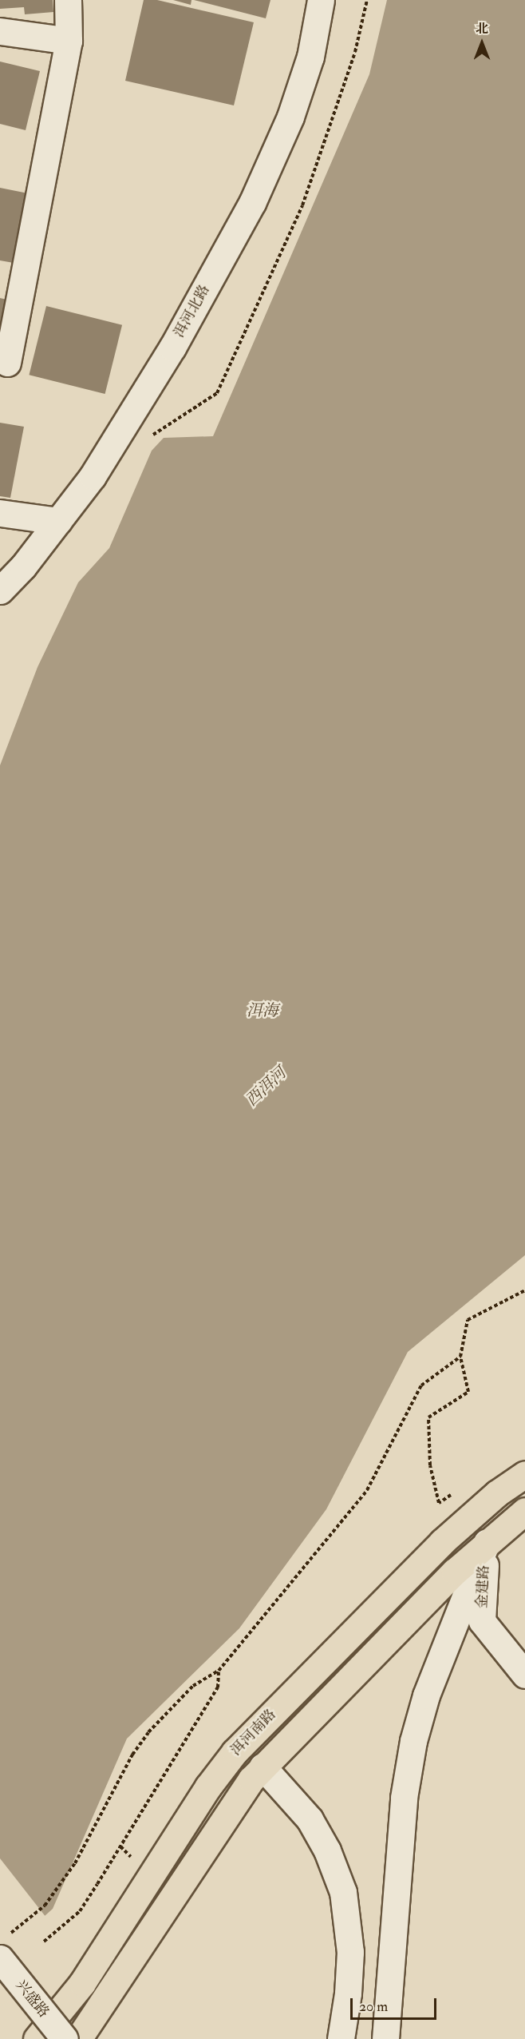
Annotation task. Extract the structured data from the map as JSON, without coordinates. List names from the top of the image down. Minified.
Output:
{"streets":{"main road":["洱河南路"],"street":["洱河北路","金建路","兴盛路"]},"crossings":[["金建路","洱河南路"]],"water":["洱海","西洱河"],"scale_bar":"20 m","north":"top"}
